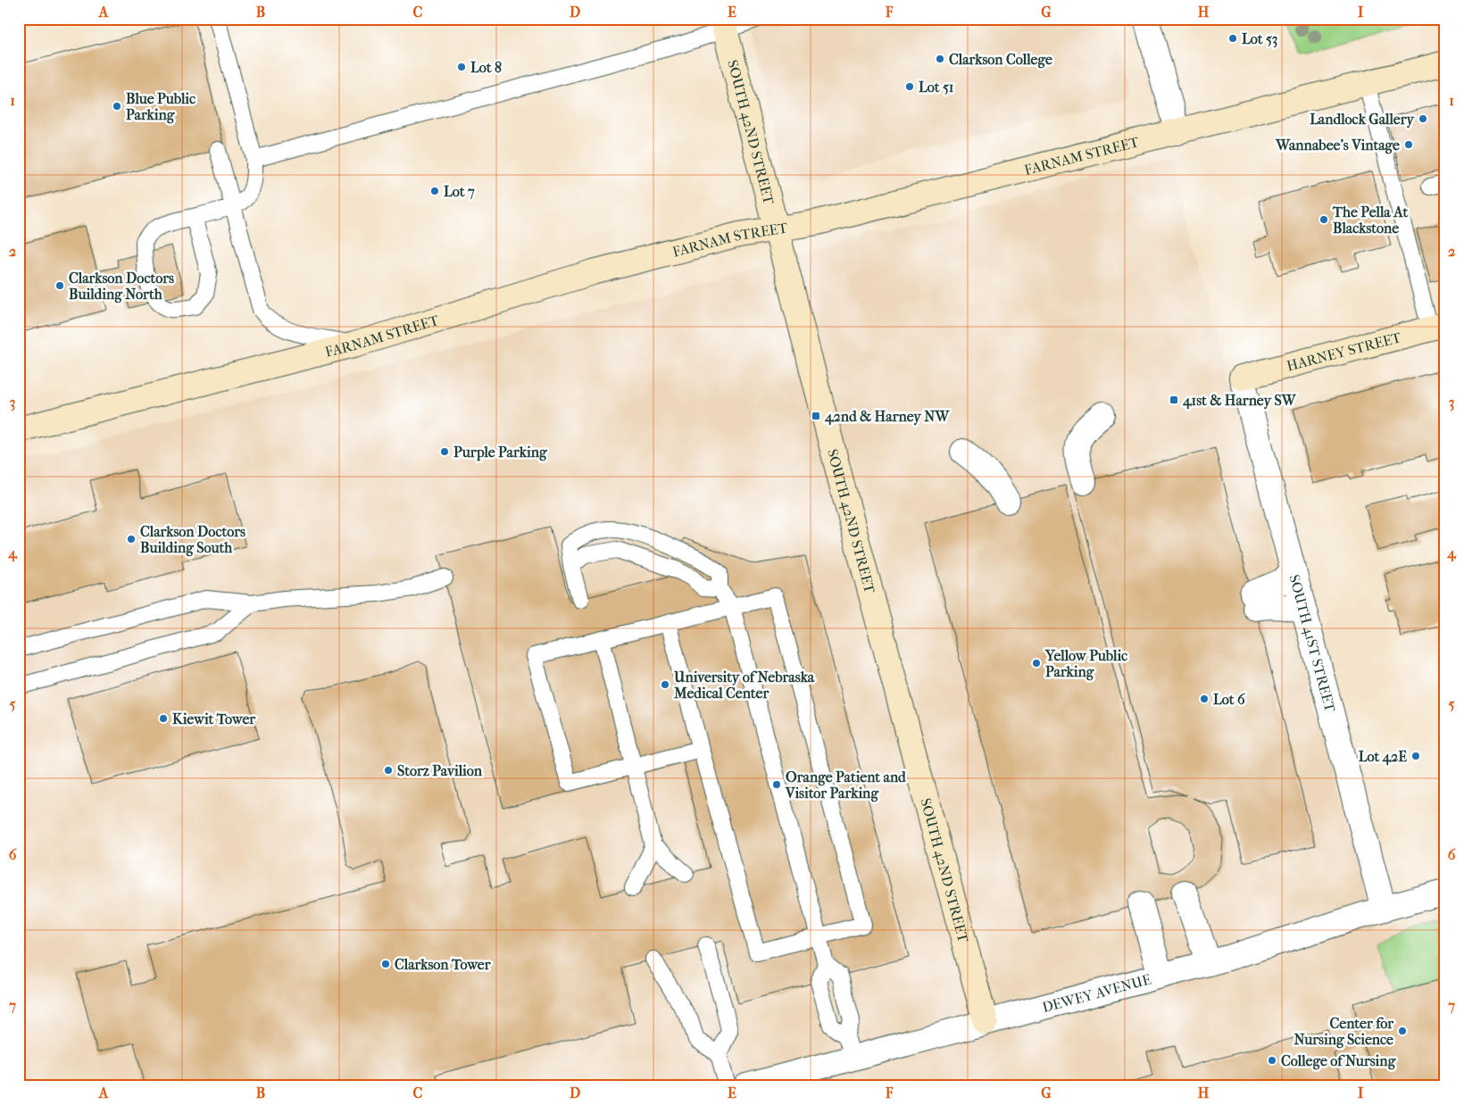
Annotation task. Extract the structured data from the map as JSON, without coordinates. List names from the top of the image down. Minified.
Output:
{"streets":{"main road":["SOUTH 42ND STREET","FARNAM STREET","HARNEY STREET"],"street":["SOUTH 41ST STREET","DEWEY AVENUE"]},"crossings":[["SOUTH 42ND STREET","FARNAM STREET"],["SOUTH 42ND STREET","DEWEY AVENUE"],["HARNEY STREET","SOUTH 41ST STREET"],["SOUTH 41ST STREET","DEWEY AVENUE"]],"places":{"other":["Lot 53","Clarkson College","Lot 8","Lot 51","Blue Public Parking","Landlock Gallery","Wannabee's Vintage","Lot 7","The Pella At Blackstone","Clarkson Doctors Building North","Purple Parking","Clarkson Doctors Building South","Yellow Public Parking","University of Nebraska Medical Center","Lot 6","Kiewit Tower","Lot 42E","Storz Pavilion","Orange Patient and Visitor Parking","Clarkson Tower","Center for Nursing Science","College of Nursing"],"transit":["41st & Harney SW","42nd & Harney NW"]},"grid":{"columns":["A","B","C","D","E","F","G","H","I"],"rows":["1","2","3","4","5","6","7"]}}
